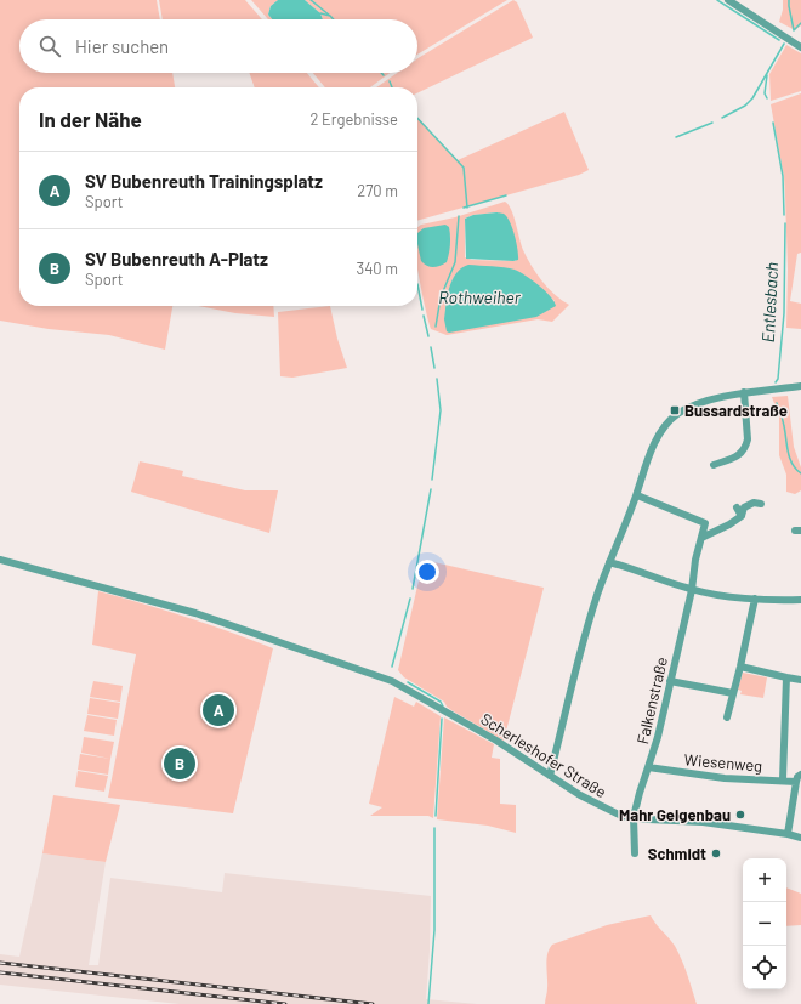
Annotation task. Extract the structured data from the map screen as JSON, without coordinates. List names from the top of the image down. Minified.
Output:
{"streets":{"street":["Falkenstraße","Scherleshofer Straße","Wiesenweg"]},"crossings":[["Falkenstraße","Scherleshofer Straße"],["Falkenstraße","Wiesenweg"]],"water":["Rothweiher","Entlesbach"],"places":{"transit":["Bussardstraße"],"other":["Mahr Geigenbau","Schmidt"]},"page":{"search":"Hier suchen","heading":["In der Nähe","2 Ergebnisse"],"list":[{"mark":"A","name":"SV Bubenreuth Trainingsplatz","note":"Sport","value":"270 m"},{"mark":"B","name":"SV Bubenreuth A-Platz","note":"Sport","value":"340 m"}],"pins":["A","B"],"map_buttons":["+","−"]}}
